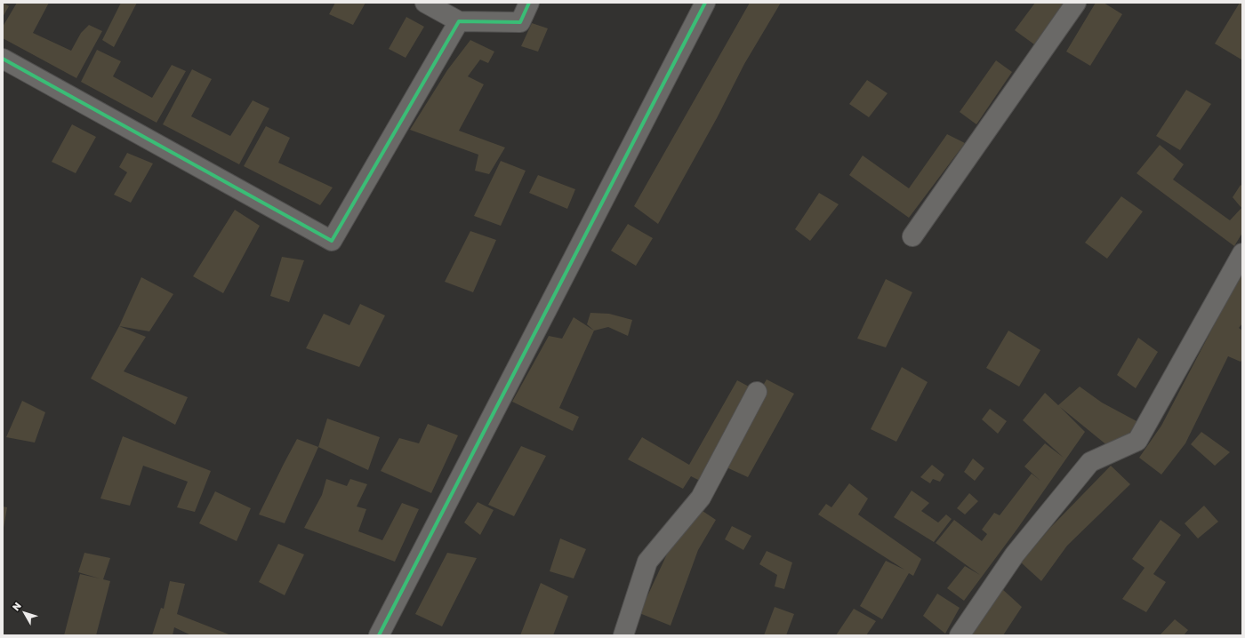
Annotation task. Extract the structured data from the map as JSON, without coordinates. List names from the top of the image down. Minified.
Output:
{"north":"top left"}
